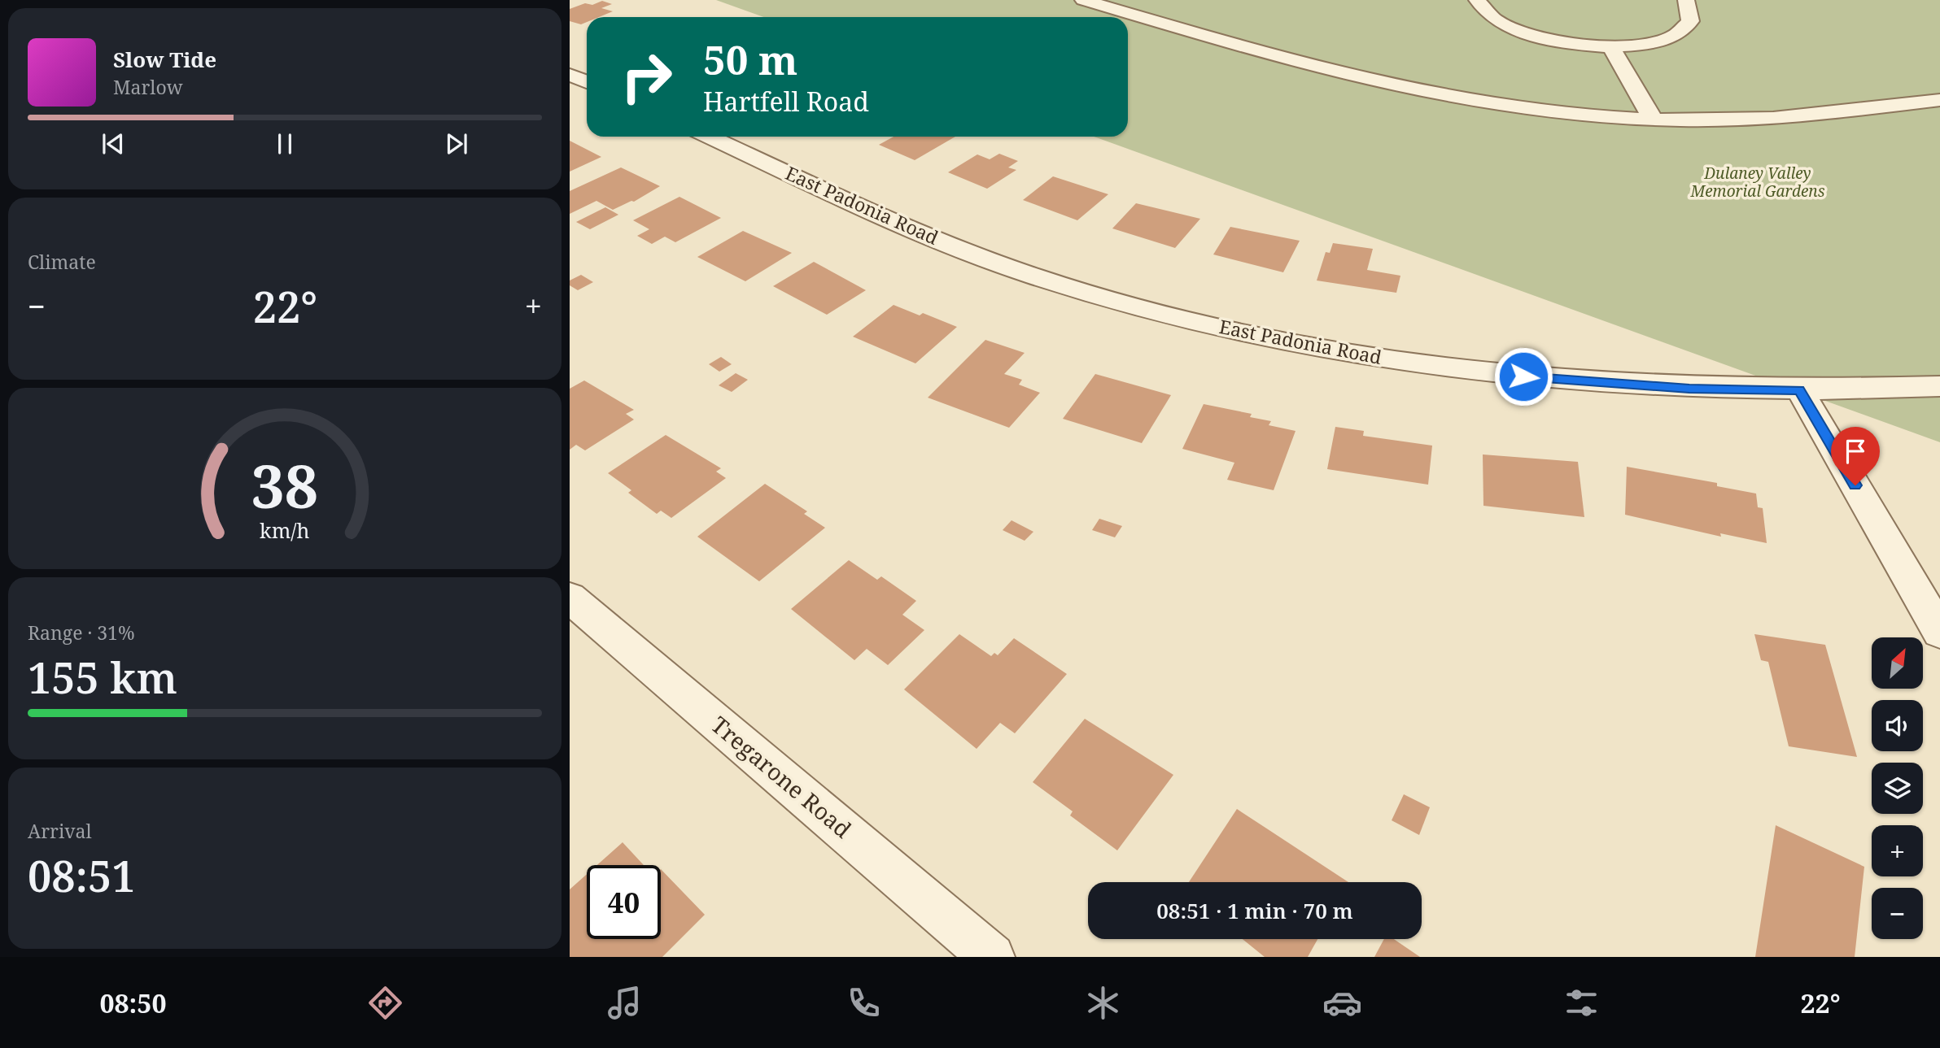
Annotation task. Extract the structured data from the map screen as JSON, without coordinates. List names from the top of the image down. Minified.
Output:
{"streets":{"street":["East Padonia Road","Tregarone Road"]},"parks":["Dulaney Valley Memorial Gardens"],"north":"top right","page":{"turn":["50 m","Hartfell Road"],"song":["Slow Tide","Marlow"],"tile":["Climate",["Range · 31%","155 km"],["Arrival","08:51"]],"heat":["−","22°","+"],"map_buttons":["+","−"],"limit":"40","trip":"08:51 · 1 min · 70 m","tabs":["08:50","22°"],"gauge":["38","km/h"]}}
